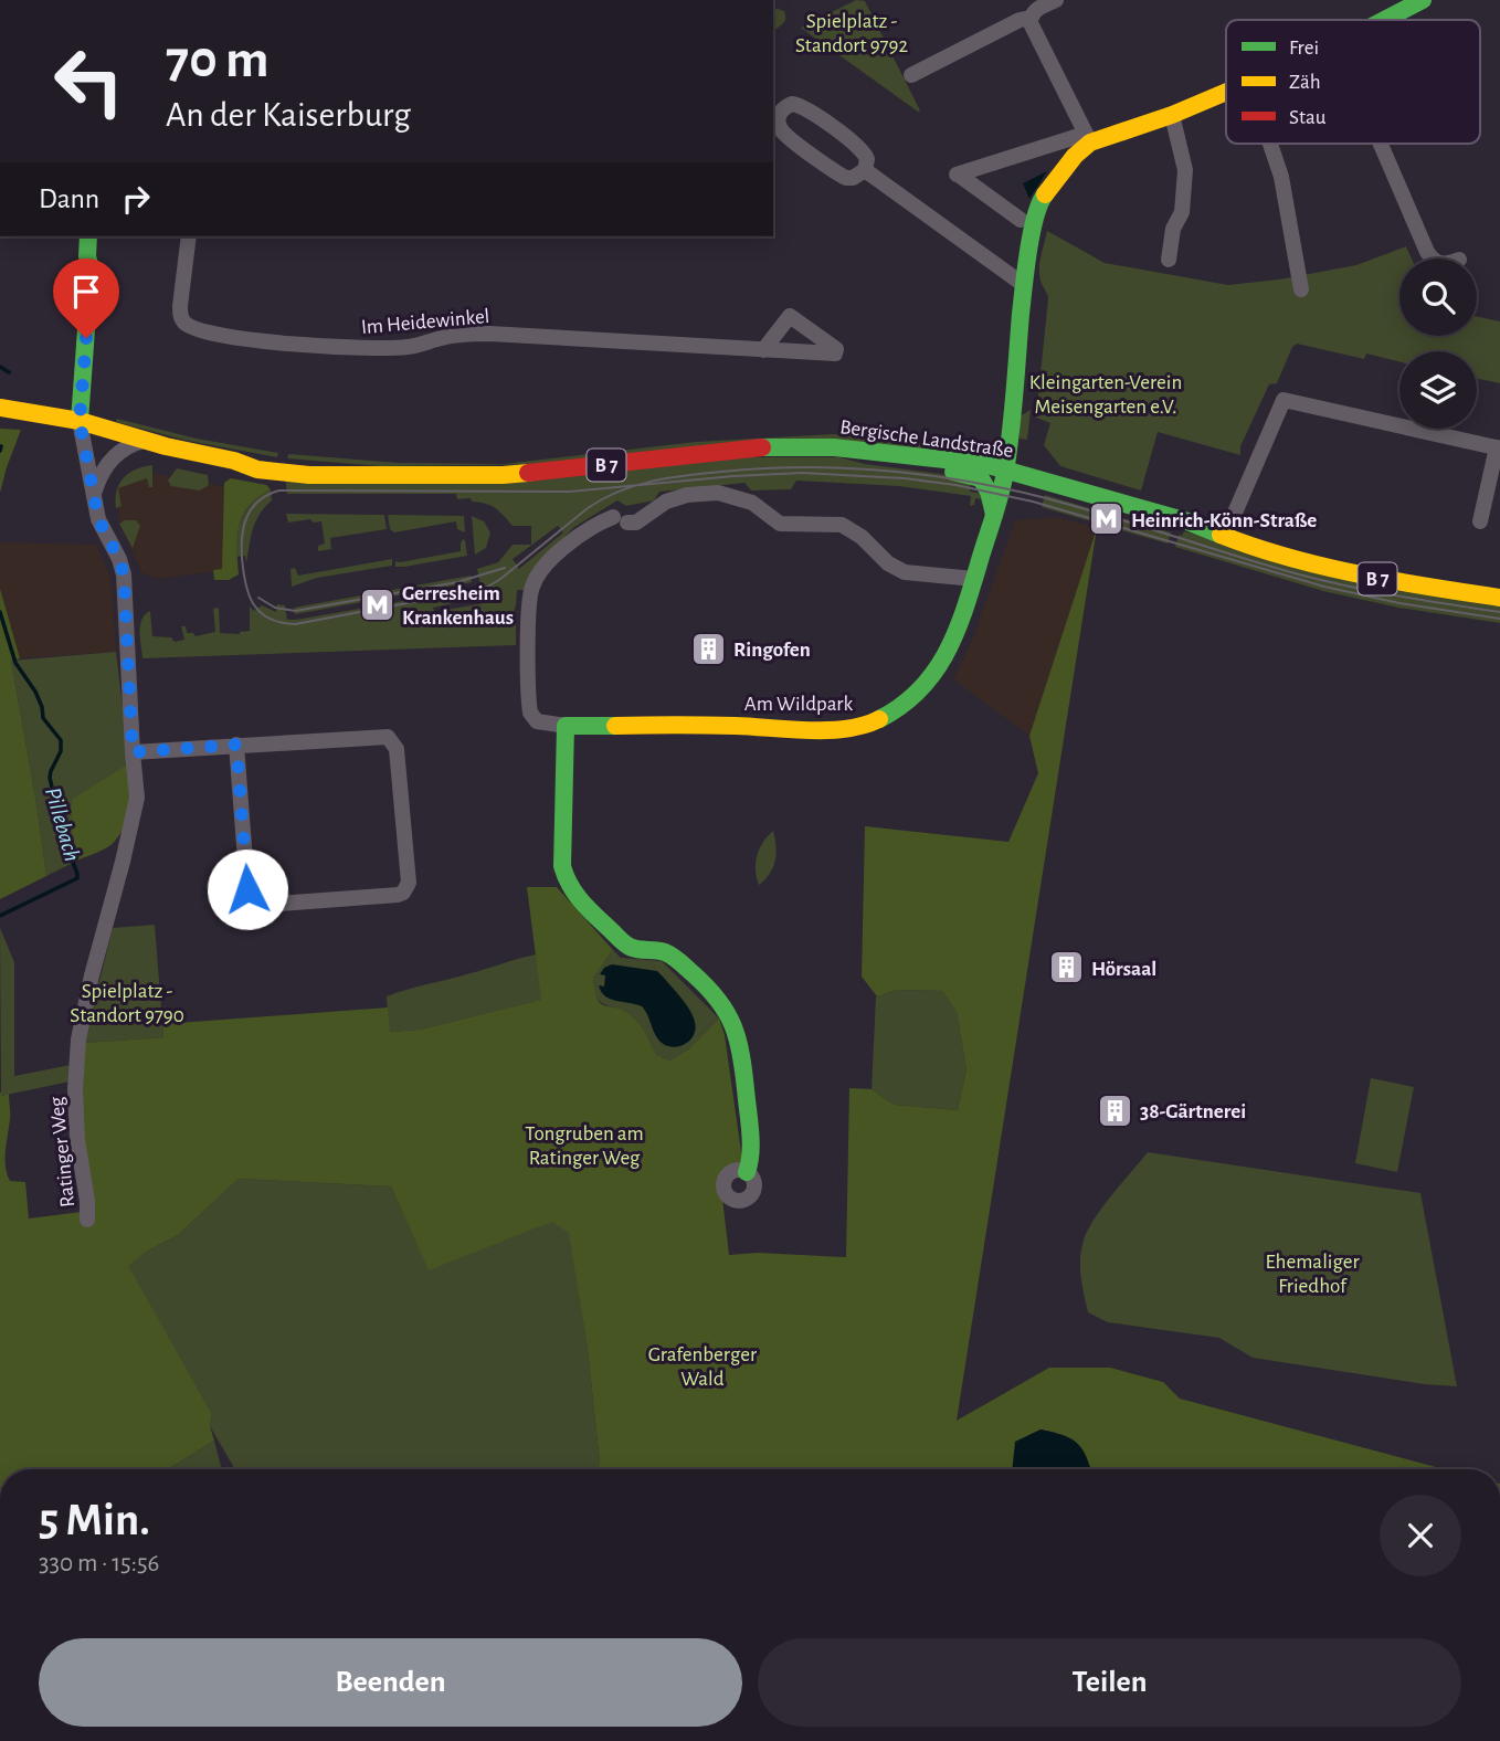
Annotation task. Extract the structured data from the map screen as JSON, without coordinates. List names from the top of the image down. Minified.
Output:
{"streets":{"main road":["Bergische Landstraße","B 7","Am Wildpark"],"street":["Im Heidewinkel","Ratinger Weg"]},"crossings":[["Bergische Landstraße","B 7"],["Bergische Landstraße","Am Wildpark"],["Bergische Landstraße","Ratinger Weg"],["B 7","Am Wildpark"]],"water":["Pillebach"],"parks":["Spielplatz - Standort 9792","Kleingarten-Verein Meisengarten e.V.","Spielplatz - Standort 9790","Tongruben am Ratinger Weg","Ehemaliger Friedhof","Grafenberger Wald"],"places":{"metro station":["Heinrich-Könn-Straße","Gerresheim Krankenhaus"],"building":["Ringofen","Hörsaal","38-Gärtnerei"]},"legend":["Frei","Zäh","Stau"],"page":{"turn":["70 m","An der Kaiserburg"],"then":"Dann","heading":["5 Min.","330 m · 15:56"],"buttons":["Beenden","Teilen"]}}
